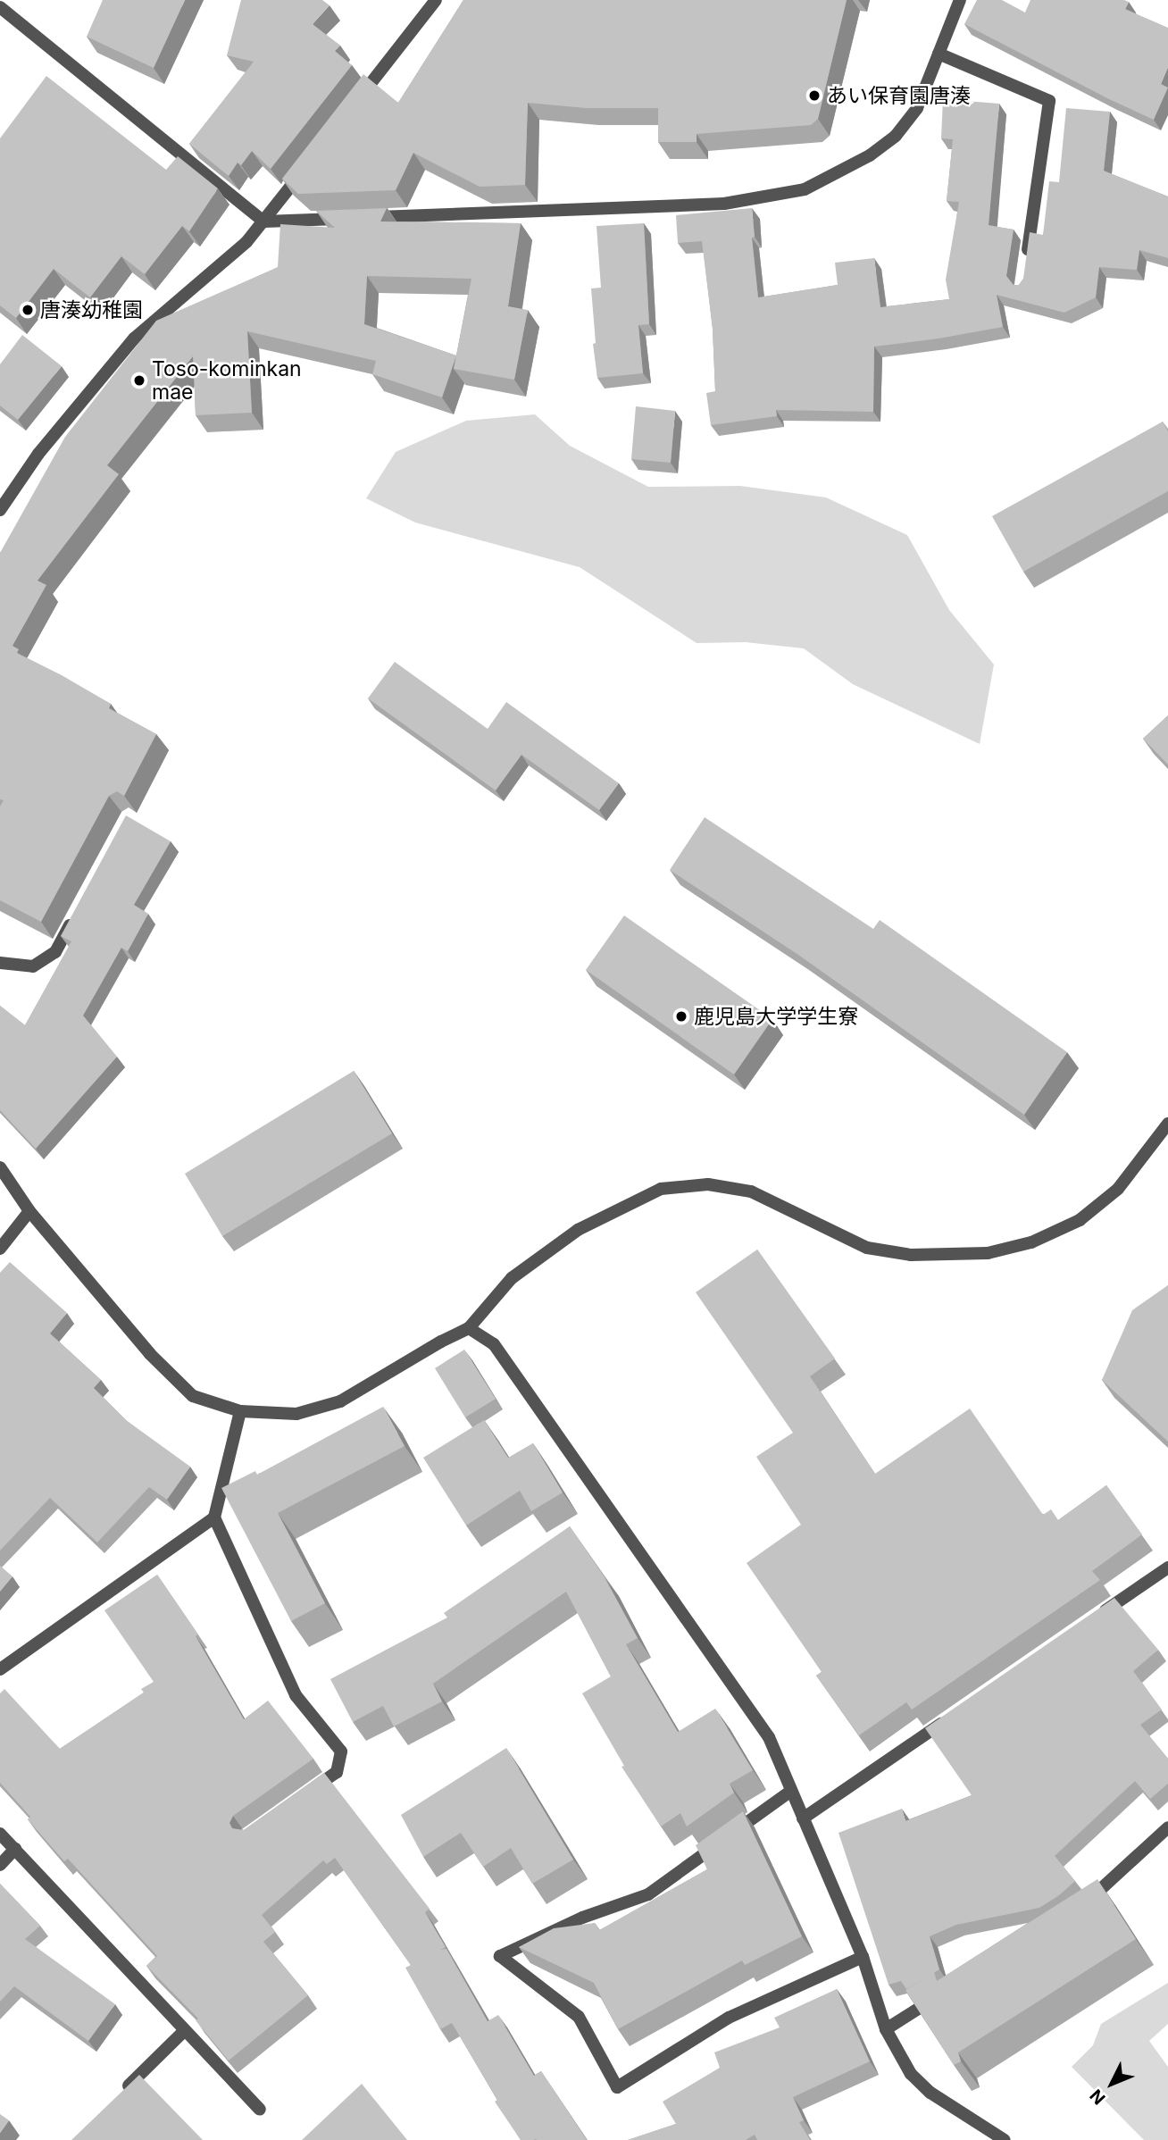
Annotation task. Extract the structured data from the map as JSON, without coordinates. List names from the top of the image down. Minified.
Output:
{"places":["あい保育園唐湊","唐湊幼稚園","Toso-kominkan mae","鹿児島大学学生寮"],"north":"bottom left"}
